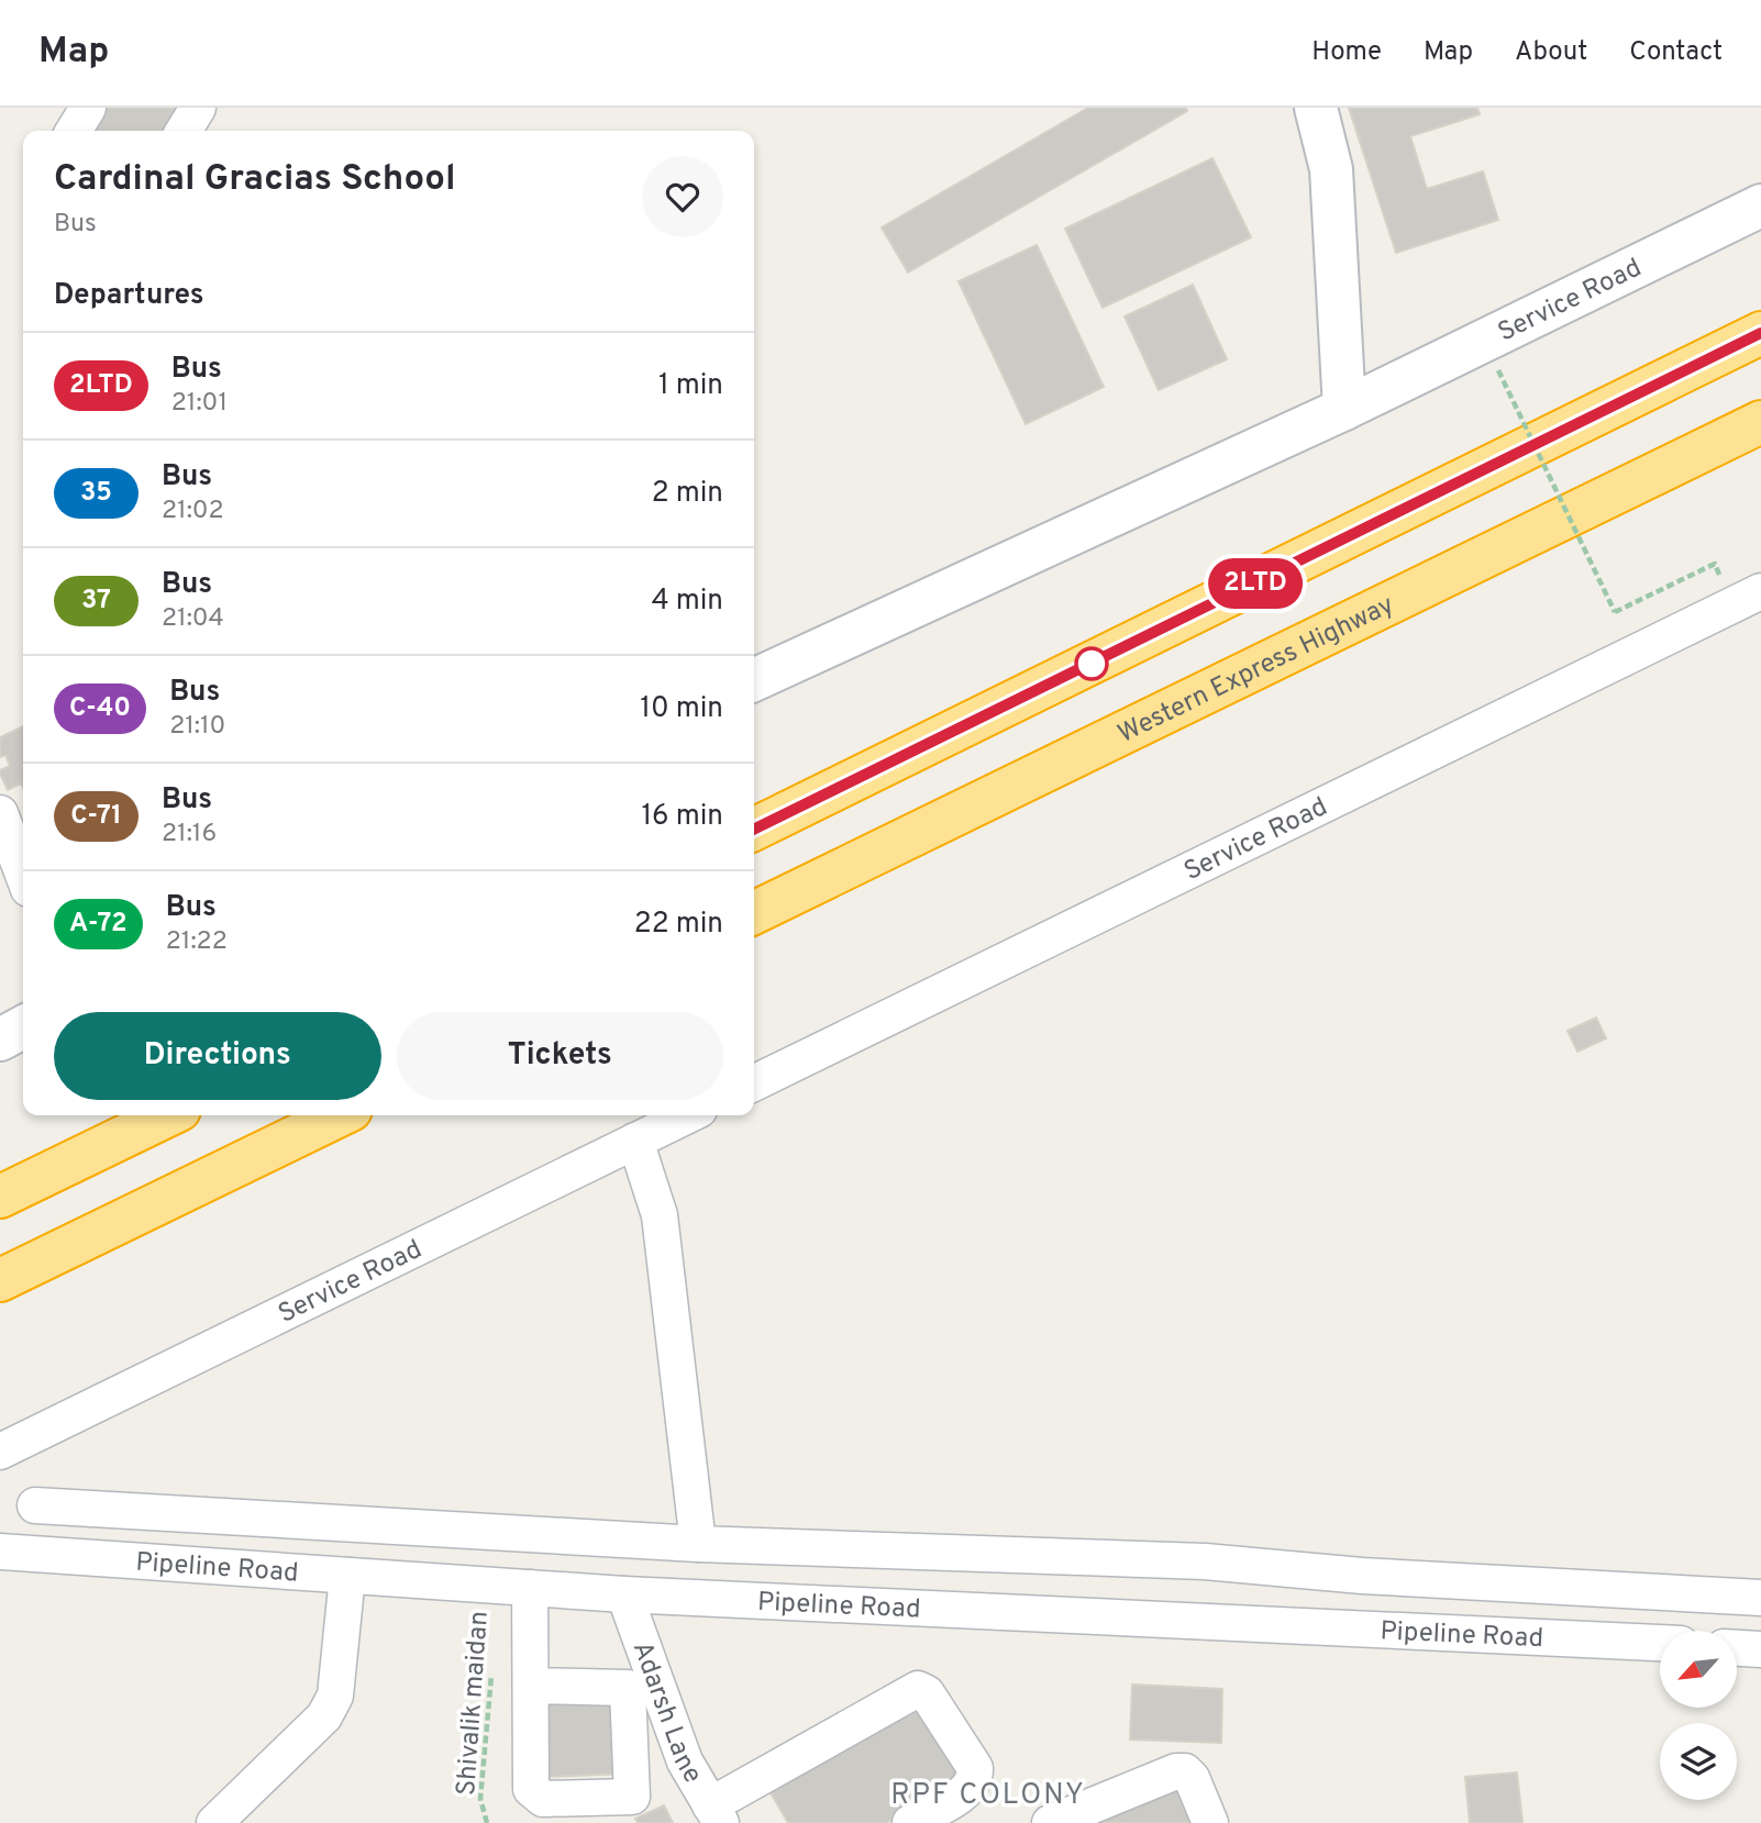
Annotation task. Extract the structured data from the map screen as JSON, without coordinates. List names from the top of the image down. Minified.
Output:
{"streets":{"highway":["Western Express Highway"],"street":["Service Road","Pipeline Road","Adarsh Lane"],"path":["Shivalik maidan"]},"crossings":[["Pipeline Road","Adarsh Lane"]],"districts":["RPF COLONY"],"lines":["bus line 2LTD"],"north":"bottom left","page":{"header":"Map","nav":["Home","Map","About","Contact"],"on_map":"2LTD","heading":[["Cardinal Gracias School","Bus"],"Departures"],"list":[{"mark":"2LTD","name":"Bus","note":"21:01","value":"1 min"},{"mark":"35","name":"Bus","note":"21:02","value":"2 min"},{"mark":"37","name":"Bus","note":"21:04","value":"4 min"},{"mark":"C-40","name":"Bus","note":"21:10","value":"10 min"},{"mark":"C-71","name":"Bus","note":"21:16","value":"16 min"},{"mark":"A-72","name":"Bus","note":"21:22","value":"22 min"}],"buttons":["Directions","Tickets"]}}
